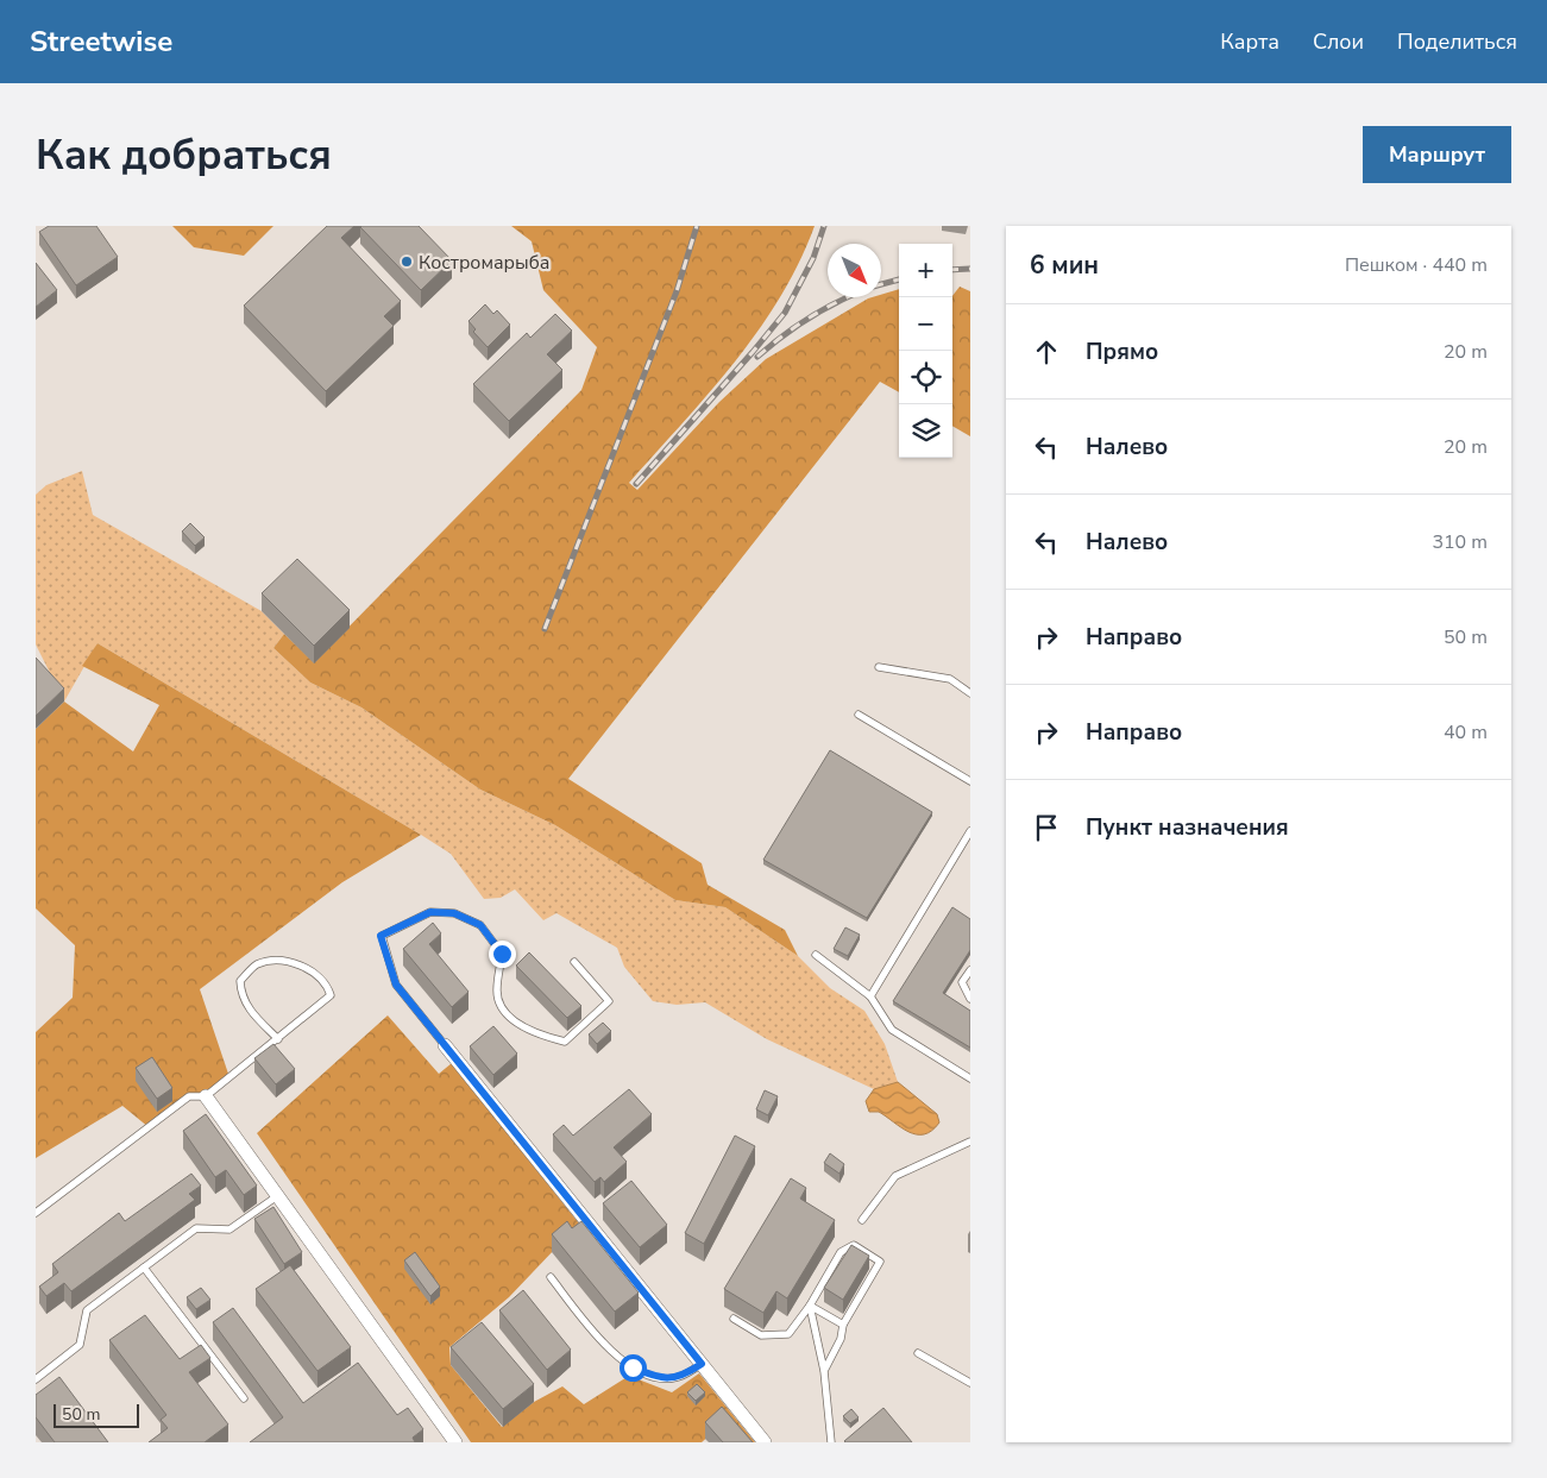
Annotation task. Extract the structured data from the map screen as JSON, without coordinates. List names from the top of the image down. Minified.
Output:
{"places":["Костромарыба"],"scale_bar":"50 m","north":"bottom right","page":{"header":"Streetwise","nav":["Карта","Слои","Поделиться"],"buttons":"Маршрут","title":"Как добраться","heading":["6 мин","Пешком · 440 m"],"map_buttons":["+","−"],"list":[["Прямо","20 m"],["Налево","20 m"],["Налево","310 m"],["Направо","50 m"],["Направо","40 m"],"Пункт назначения"],"scale":"50 m"}}
